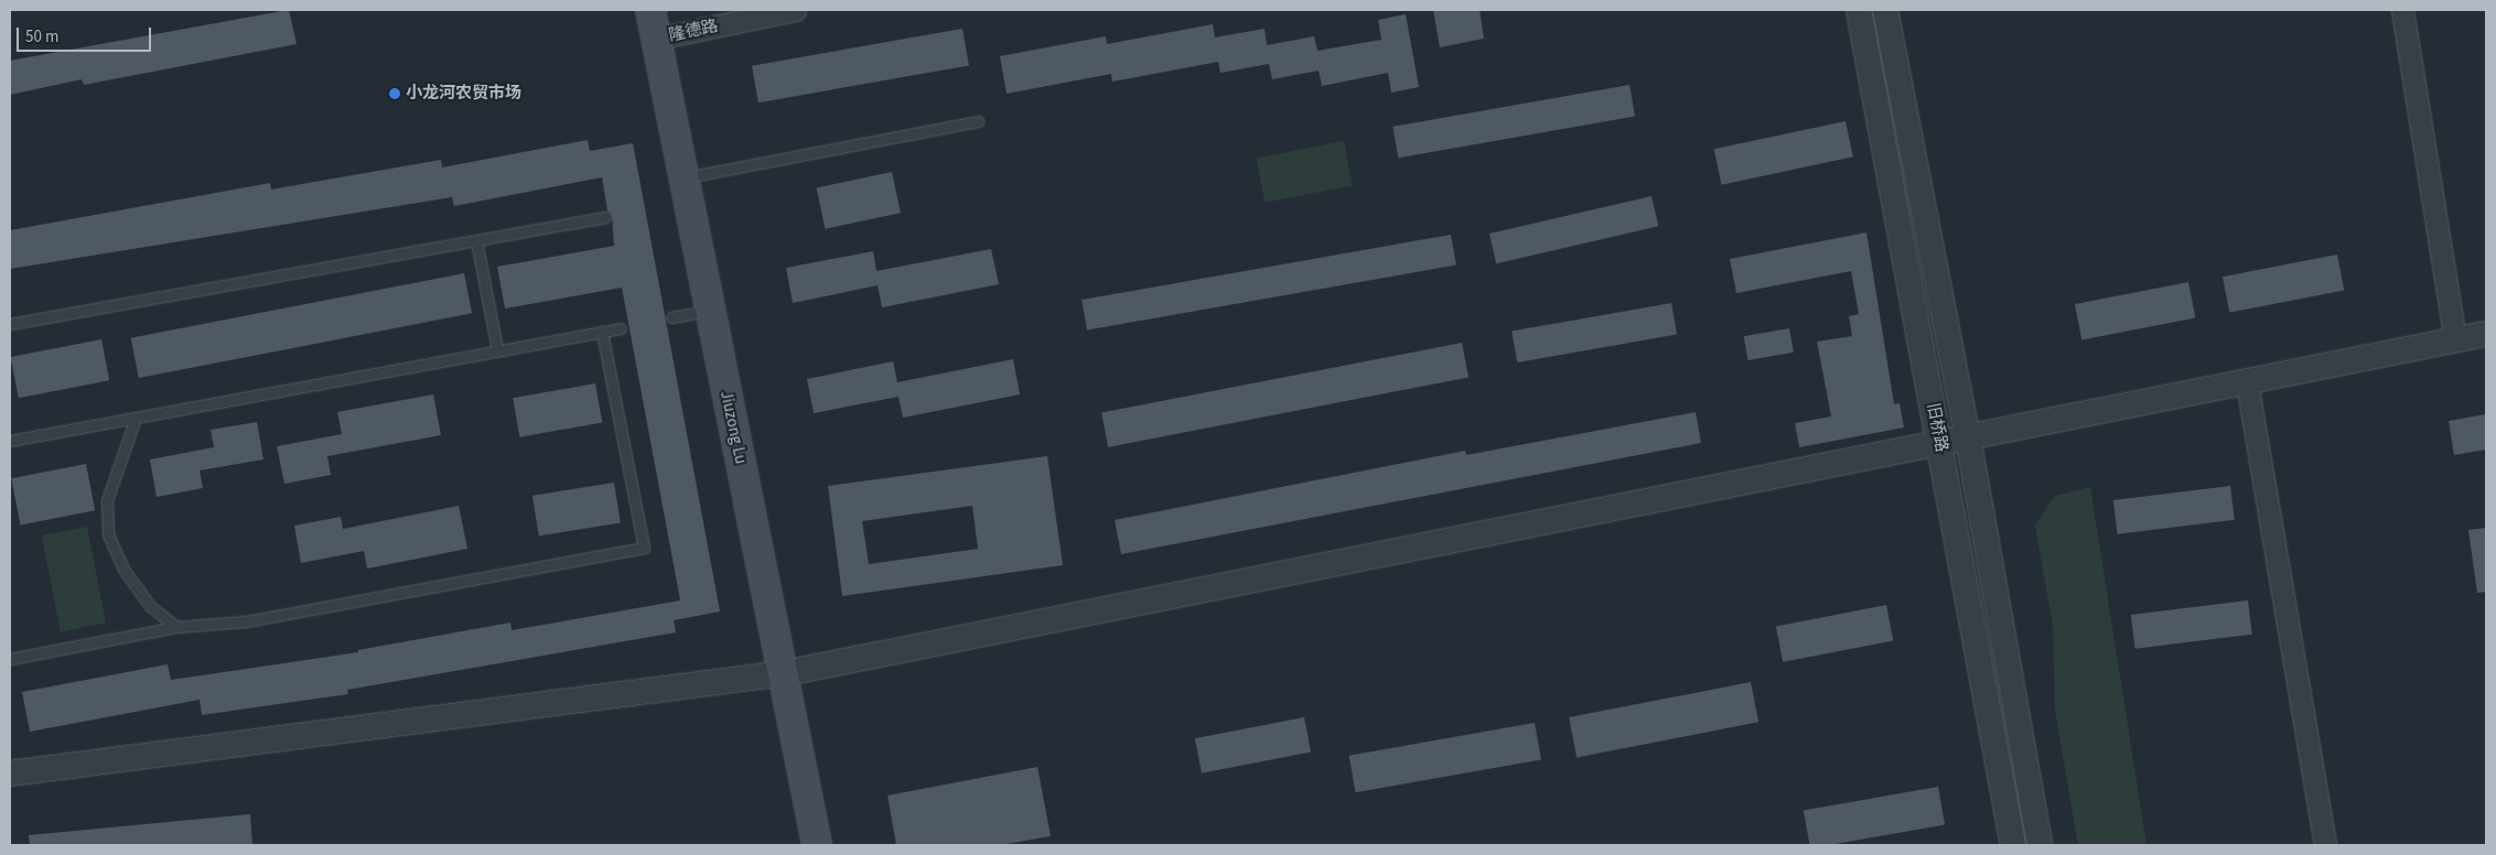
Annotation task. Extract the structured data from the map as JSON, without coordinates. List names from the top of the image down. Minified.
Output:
{"streets":{"main road":["Jiuzong Lu"],"street":["隆德路","旧桥路"]},"crossings":[["隆德路","Jiuzong Lu"]],"places":["小龙河农贸市场"],"scale_bar":"50 m"}
